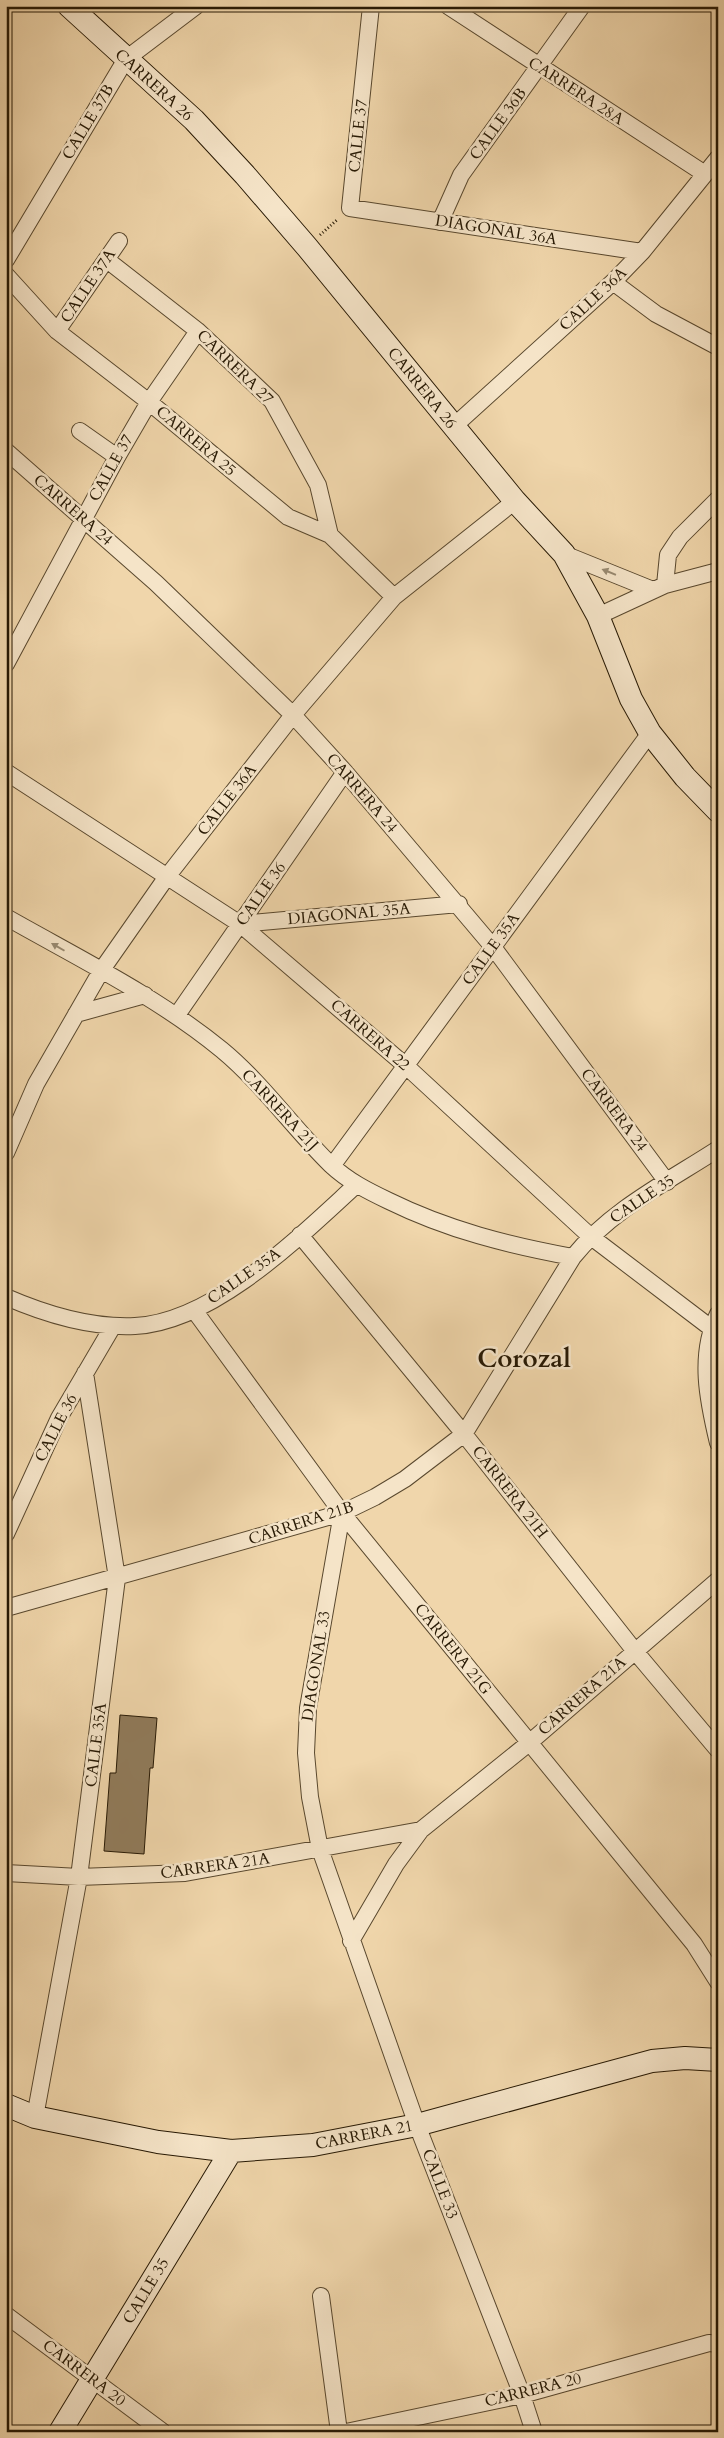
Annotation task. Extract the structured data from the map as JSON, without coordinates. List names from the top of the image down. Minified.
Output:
{"streets":{"street":["CARRERA 26","CARRERA 28A","CALLE 37B","CALLE 36B","CALLE 37","DIAGONAL 36A","CALLE 37A","CALLE 36A","CARRERA 27","CARRERA 25","CARRERA 24","CALLE 36","DIAGONAL 35A","CALLE 35A","CARRERA 22","CARRERA 21J","CALLE 35","CARRERA 21H","CARRERA 21B","CARRERA 21G","DIAGONAL 33","CARRERA 21A","CARRERA 21","CALLE 33","CARRERA 20"]},"crossings":[["CARRERA 26","CALLE 37B"],["CARRERA 26","CALLE 36A"],["CARRERA 26","CALLE 35A"],["CARRERA 28A","CALLE 36B"],["CARRERA 28A","CALLE 36A"],["CALLE 36B","DIAGONAL 36A"],["CALLE 37","DIAGONAL 36A"],["CALLE 37","CARRERA 27"],["CALLE 37","CARRERA 25"],["CALLE 37","CARRERA 24"],["DIAGONAL 36A","CALLE 36A"],["CALLE 37A","CARRERA 27"],["CALLE 37A","CARRERA 25"],["CALLE 36A","CARRERA 25"],["CALLE 36A","CARRERA 24"],["CALLE 36A","CARRERA 22"],["CALLE 36A","CARRERA 21J"],["CARRERA 27","CARRERA 25"],["CARRERA 24","CALLE 36"],["CARRERA 24","DIAGONAL 35A"],["CARRERA 24","CALLE 35A"],["CARRERA 24","CALLE 35"],["CALLE 36","DIAGONAL 35A"],["CALLE 36","CALLE 35A"],["CALLE 36","CARRERA 22"],["CALLE 36","CARRERA 21J"],["DIAGONAL 35A","CARRERA 22"],["CALLE 35A","CARRERA 22"],["CALLE 35A","CARRERA 21J"],["CALLE 35A","CARRERA 21H"],["CALLE 35A","CARRERA 21B"],["CALLE 35A","CARRERA 21G"],["CALLE 35A","CARRERA 21A"],["CALLE 35A","CARRERA 21"],["CARRERA 22","CALLE 35"],["CARRERA 21J","CALLE 35"],["CARRERA 21J","CARRERA 21B"],["CALLE 35","CARRERA 21B"],["CALLE 35","CARRERA 21"],["CALLE 35","CARRERA 20"],["CARRERA 21H","CARRERA 21B"],["CARRERA 21H","CARRERA 21A"],["CARRERA 21B","CARRERA 21G"],["CARRERA 21B","DIAGONAL 33"],["CARRERA 21G","DIAGONAL 33"],["CARRERA 21G","CARRERA 21A"],["DIAGONAL 33","CARRERA 21A"],["DIAGONAL 33","CALLE 33"],["CARRERA 21A","CALLE 33"],["CARRERA 21","CALLE 33"],["CALLE 33","CARRERA 20"]],"districts":["Corozal"]}
